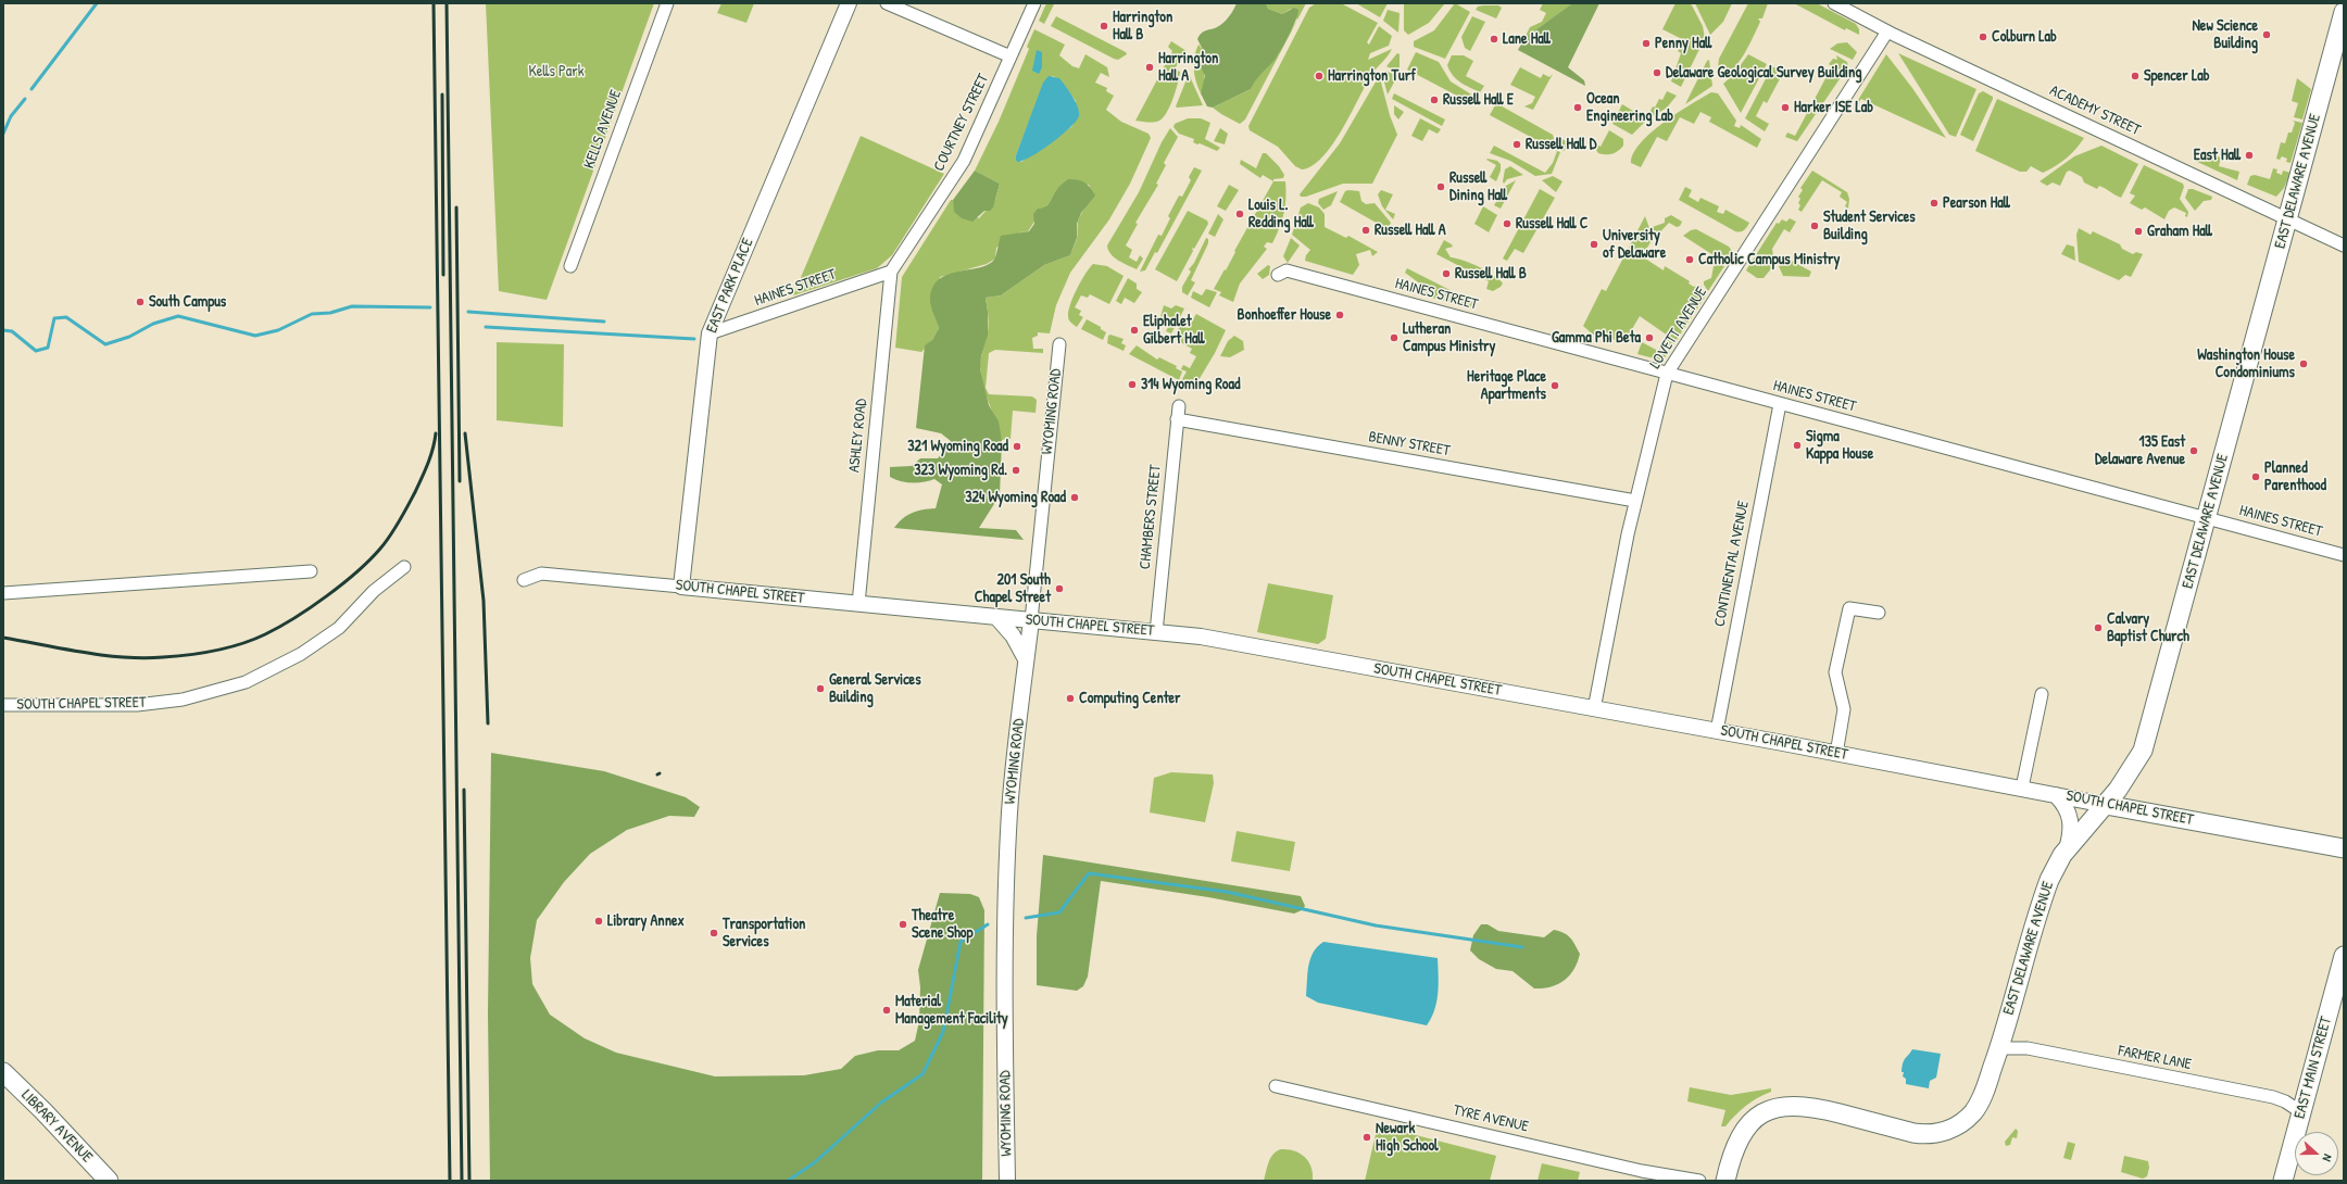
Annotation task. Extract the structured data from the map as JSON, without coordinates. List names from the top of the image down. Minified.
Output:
{"streets":{"main road":["EAST DELAWARE AVENUE","SOUTH CHAPEL STREET","EAST MAIN STREET","LIBRARY AVENUE"],"street":["ACADEMY STREET","COURTNEY STREET","KELLS AVENUE","EAST PARK PLACE","HAINES STREET","LOVETT AVENUE","WYOMING ROAD","ASHLEY ROAD","BENNY STREET","CHAMBERS STREET","CONTINENTAL AVENUE","FARMER LANE","TYRE AVENUE"]},"crossings":[["ACADEMY STREET","EAST DELAWARE AVENUE"],["ACADEMY STREET","LOVETT AVENUE"],["COURTNEY STREET","HAINES STREET"],["COURTNEY STREET","ASHLEY ROAD"],["EAST DELAWARE AVENUE","HAINES STREET"],["EAST DELAWARE AVENUE","SOUTH CHAPEL STREET"],["EAST DELAWARE AVENUE","FARMER LANE"],["EAST PARK PLACE","HAINES STREET"],["EAST PARK PLACE","SOUTH CHAPEL STREET"],["HAINES STREET","LOVETT AVENUE"],["HAINES STREET","ASHLEY ROAD"],["HAINES STREET","CONTINENTAL AVENUE"],["LOVETT AVENUE","BENNY STREET"],["LOVETT AVENUE","SOUTH CHAPEL STREET"],["WYOMING ROAD","SOUTH CHAPEL STREET"],["ASHLEY ROAD","SOUTH CHAPEL STREET"],["BENNY STREET","CHAMBERS STREET"],["CHAMBERS STREET","SOUTH CHAPEL STREET"],["CONTINENTAL AVENUE","SOUTH CHAPEL STREET"],["FARMER LANE","EAST MAIN STREET"]],"parks":["Kells Park"],"places":["Harrington Hall B","New Science Building","Colburn Lab","Lane Hall","Penny Hall","Harrington Hall A","Delaware Geological Survey Building","Harrington Turf","Spencer Lab","Russell Hall E","Ocean Engineering Lab","Harker ISE Lab","Russell Hall D","East Hall","Russell Dining Hall","Pearson Hall","Louis L. Redding Hall","Russell Hall C","Student Services Building","Russell Hall A","Graham Hall","University of Delaware","Catholic Campus Ministry","Russell Hall B","South Campus","Bonhoeffer House","Eliphalet Gilbert Hall","Lutheran Campus Ministry","Gamma Phi Beta","Washington House Condominiums","314 Wyoming Road","Heritage Place Apartments","Sigma Kappa House","321 Wyoming Road","135 East Delaware Avenue","323 Wyoming Rd.","Planned Parenthood","324 Wyoming Road","201 South Chapel Street","Calvary Baptist Church","General Services Building","Computing Center","Library Annex","Theatre Scene Shop","Transportation Services","Material Management Facility","Newark High School"],"north":"right"}
